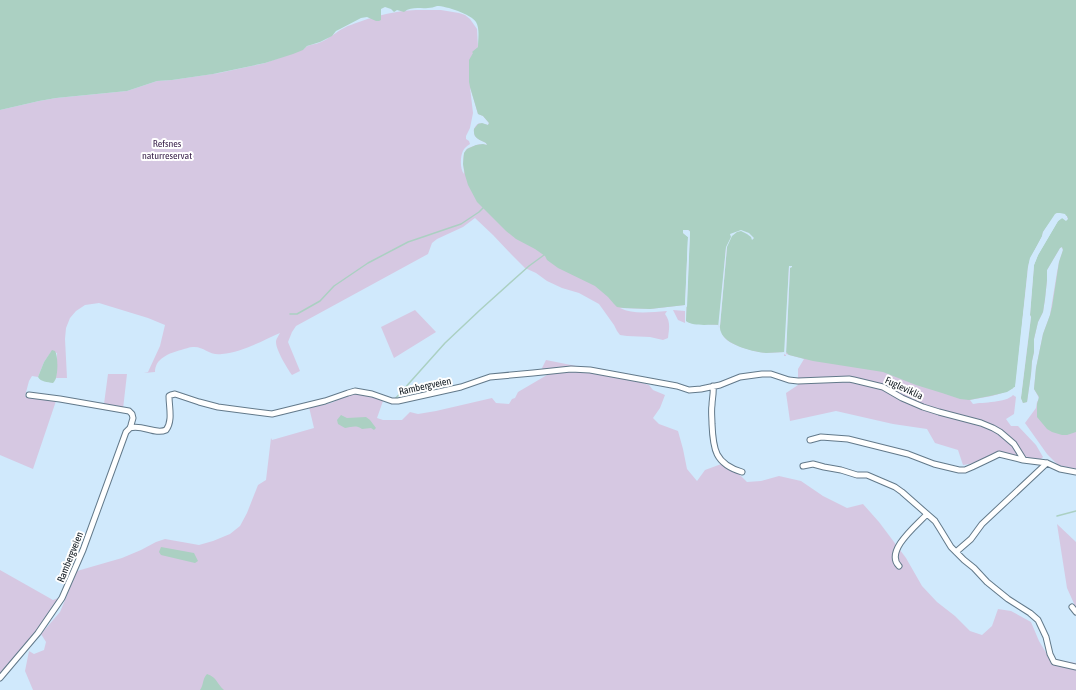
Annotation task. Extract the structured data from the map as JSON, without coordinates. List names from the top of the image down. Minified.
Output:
{"streets":{"street":["Rambergveien","Fugleviklia"]},"crossings":[["Rambergveien","Fugleviklia"]],"parks":["Refsnes naturreservat"]}
